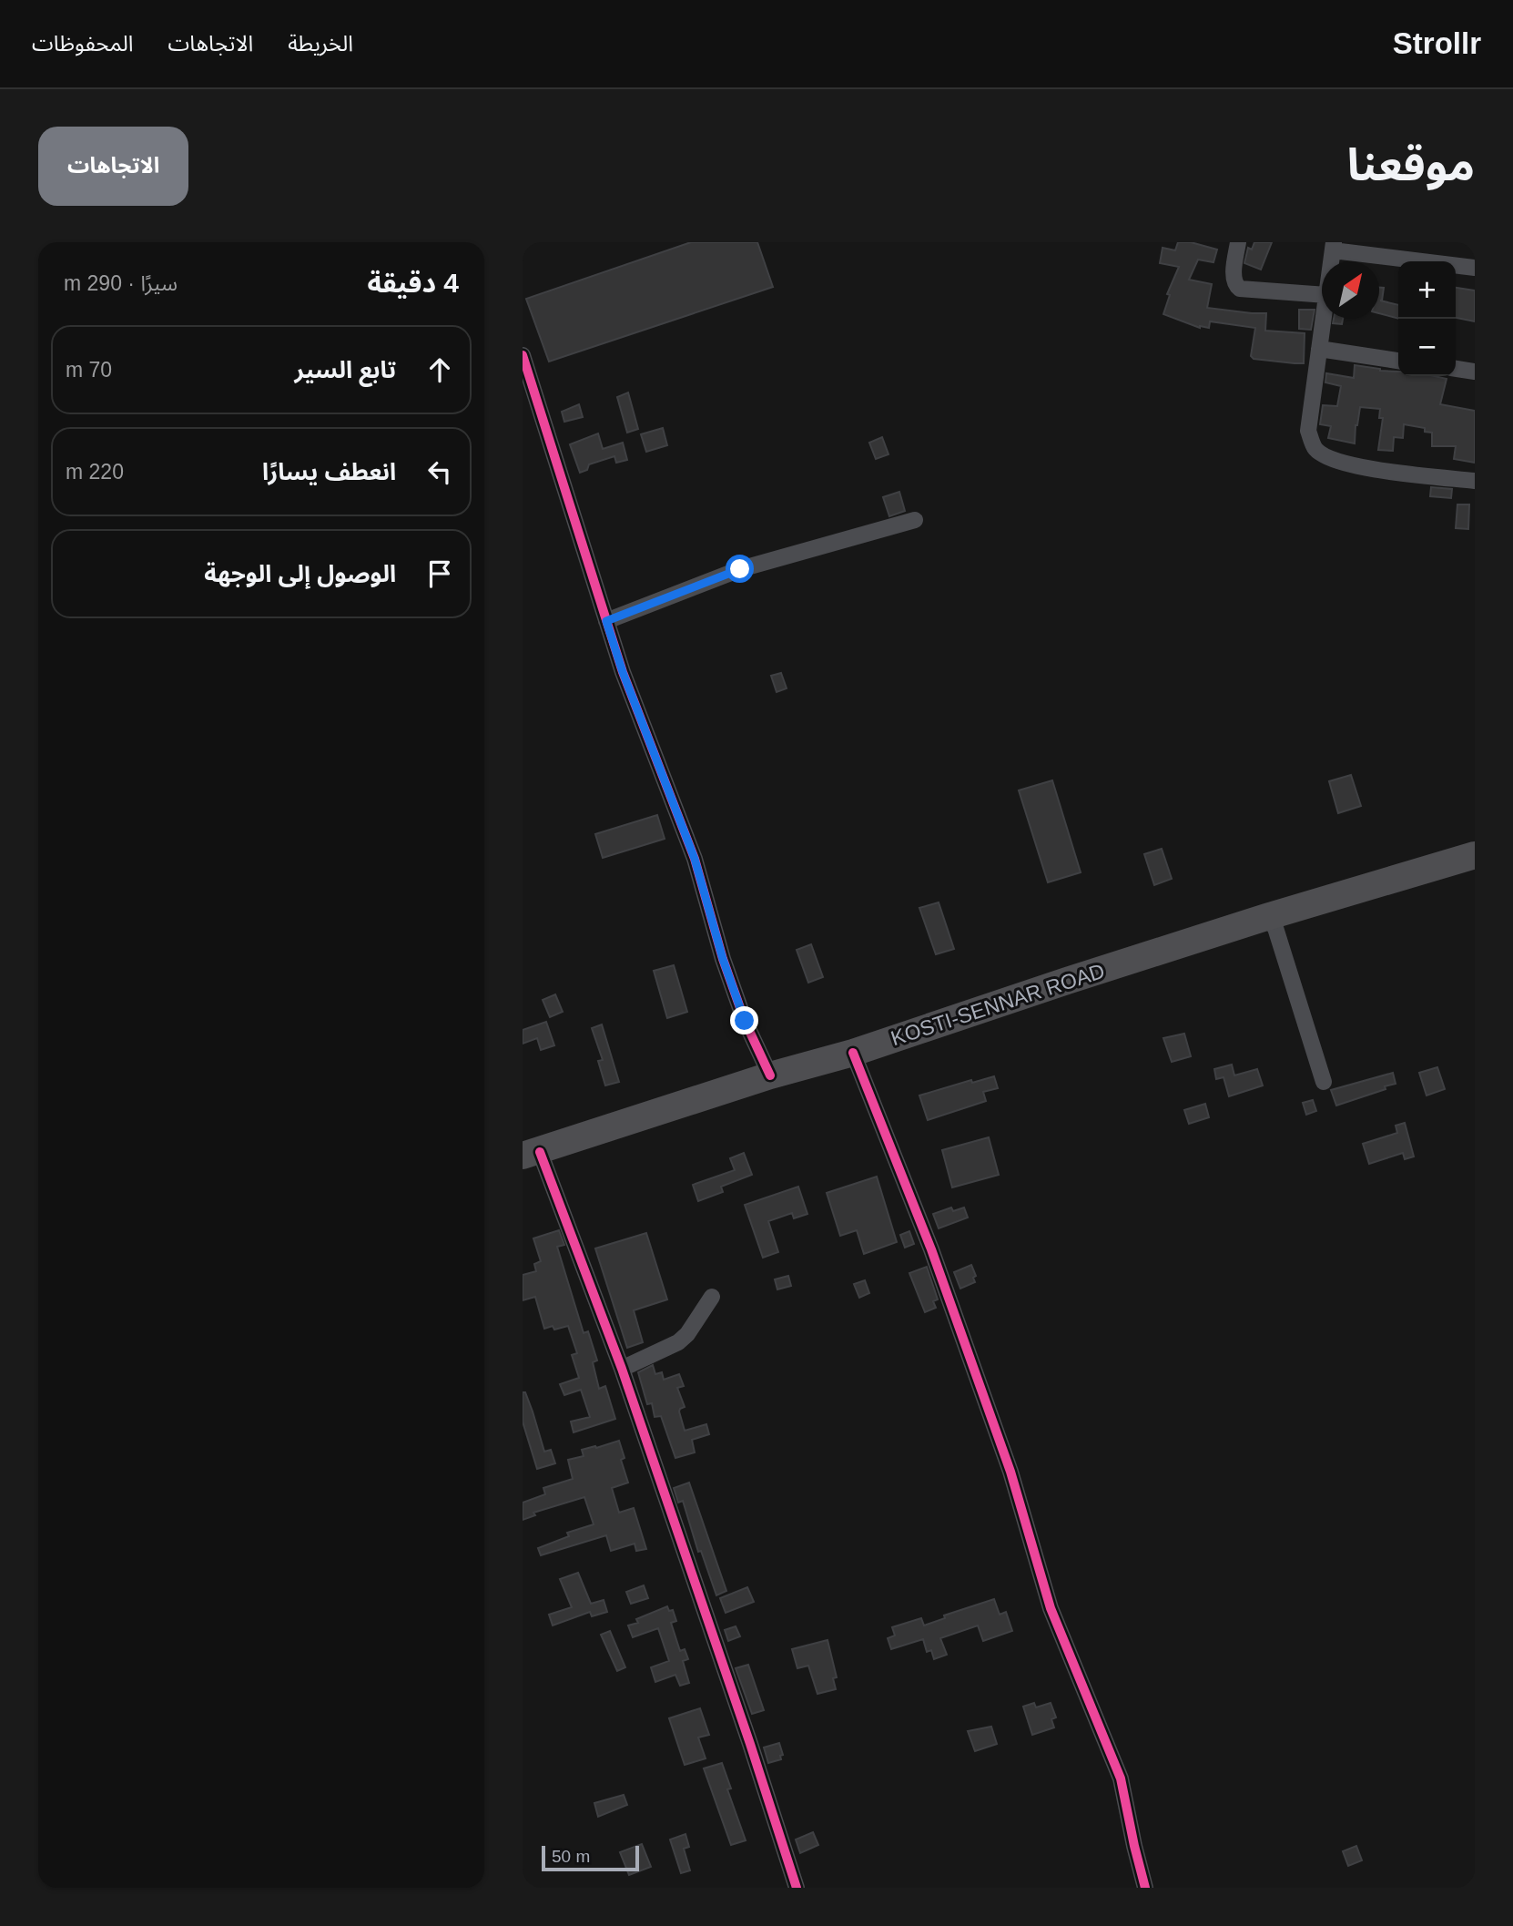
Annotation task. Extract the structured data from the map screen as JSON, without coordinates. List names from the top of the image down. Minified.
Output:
{"streets":{"highway":["KOSTI-SENNAR ROAD"]},"scale_bar":"50 m","north":"top right","page":{"header":"Strollr","nav":["الخريطة","الاتجاهات","المحفوظات"],"title":"موقعنا","buttons":"الاتجاهات","heading":["4 دقيقة","سيرًا · 290 m"],"map_buttons":["+","−"],"list":[["تابع السير","70 m"],["انعطف يسارًا","220 m"],"الوصول إلى الوجهة"],"scale":"50 m"}}
